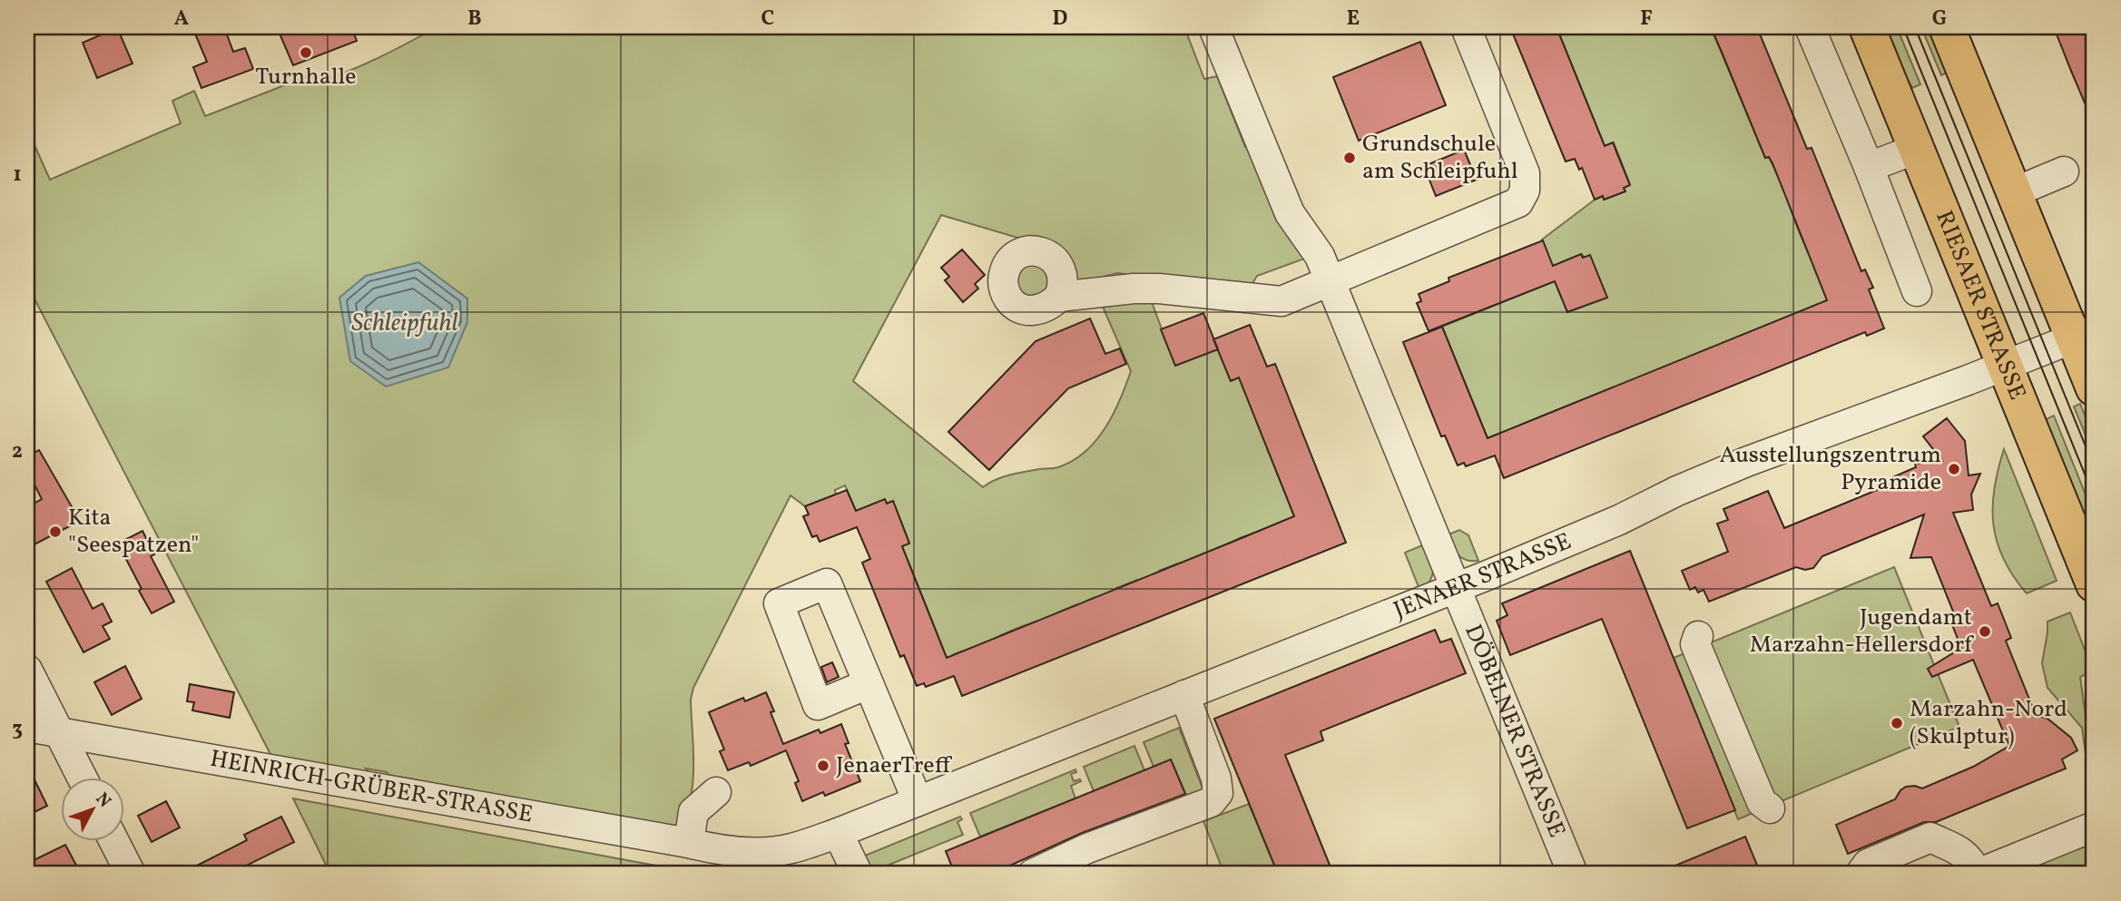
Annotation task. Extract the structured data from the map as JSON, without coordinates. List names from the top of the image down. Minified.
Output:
{"streets":{"main road":["RIESAER STRASSE"],"street":["JENAER STRASSE","DÖBELNER STRASSE","HEINRICH-GRÜBER-STRASSE"]},"crossings":[["RIESAER STRASSE","JENAER STRASSE"],["JENAER STRASSE","DÖBELNER STRASSE"],["JENAER STRASSE","HEINRICH-GRÜBER-STRASSE"]],"water":["Schleipfuhl"],"places":["Turnhalle","Grundschule am Schleipfuhl","Ausstellungszentrum Pyramide","Kita \"Seespatzen\"","Jugendamt Marzahn-Hellersdorf","Marzahn-Nord (Skulptur)","JenaerTreff"],"north":"top right","grid":{"columns":["A","B","C","D","E","F","G"],"rows":["1","2","3"]}}
